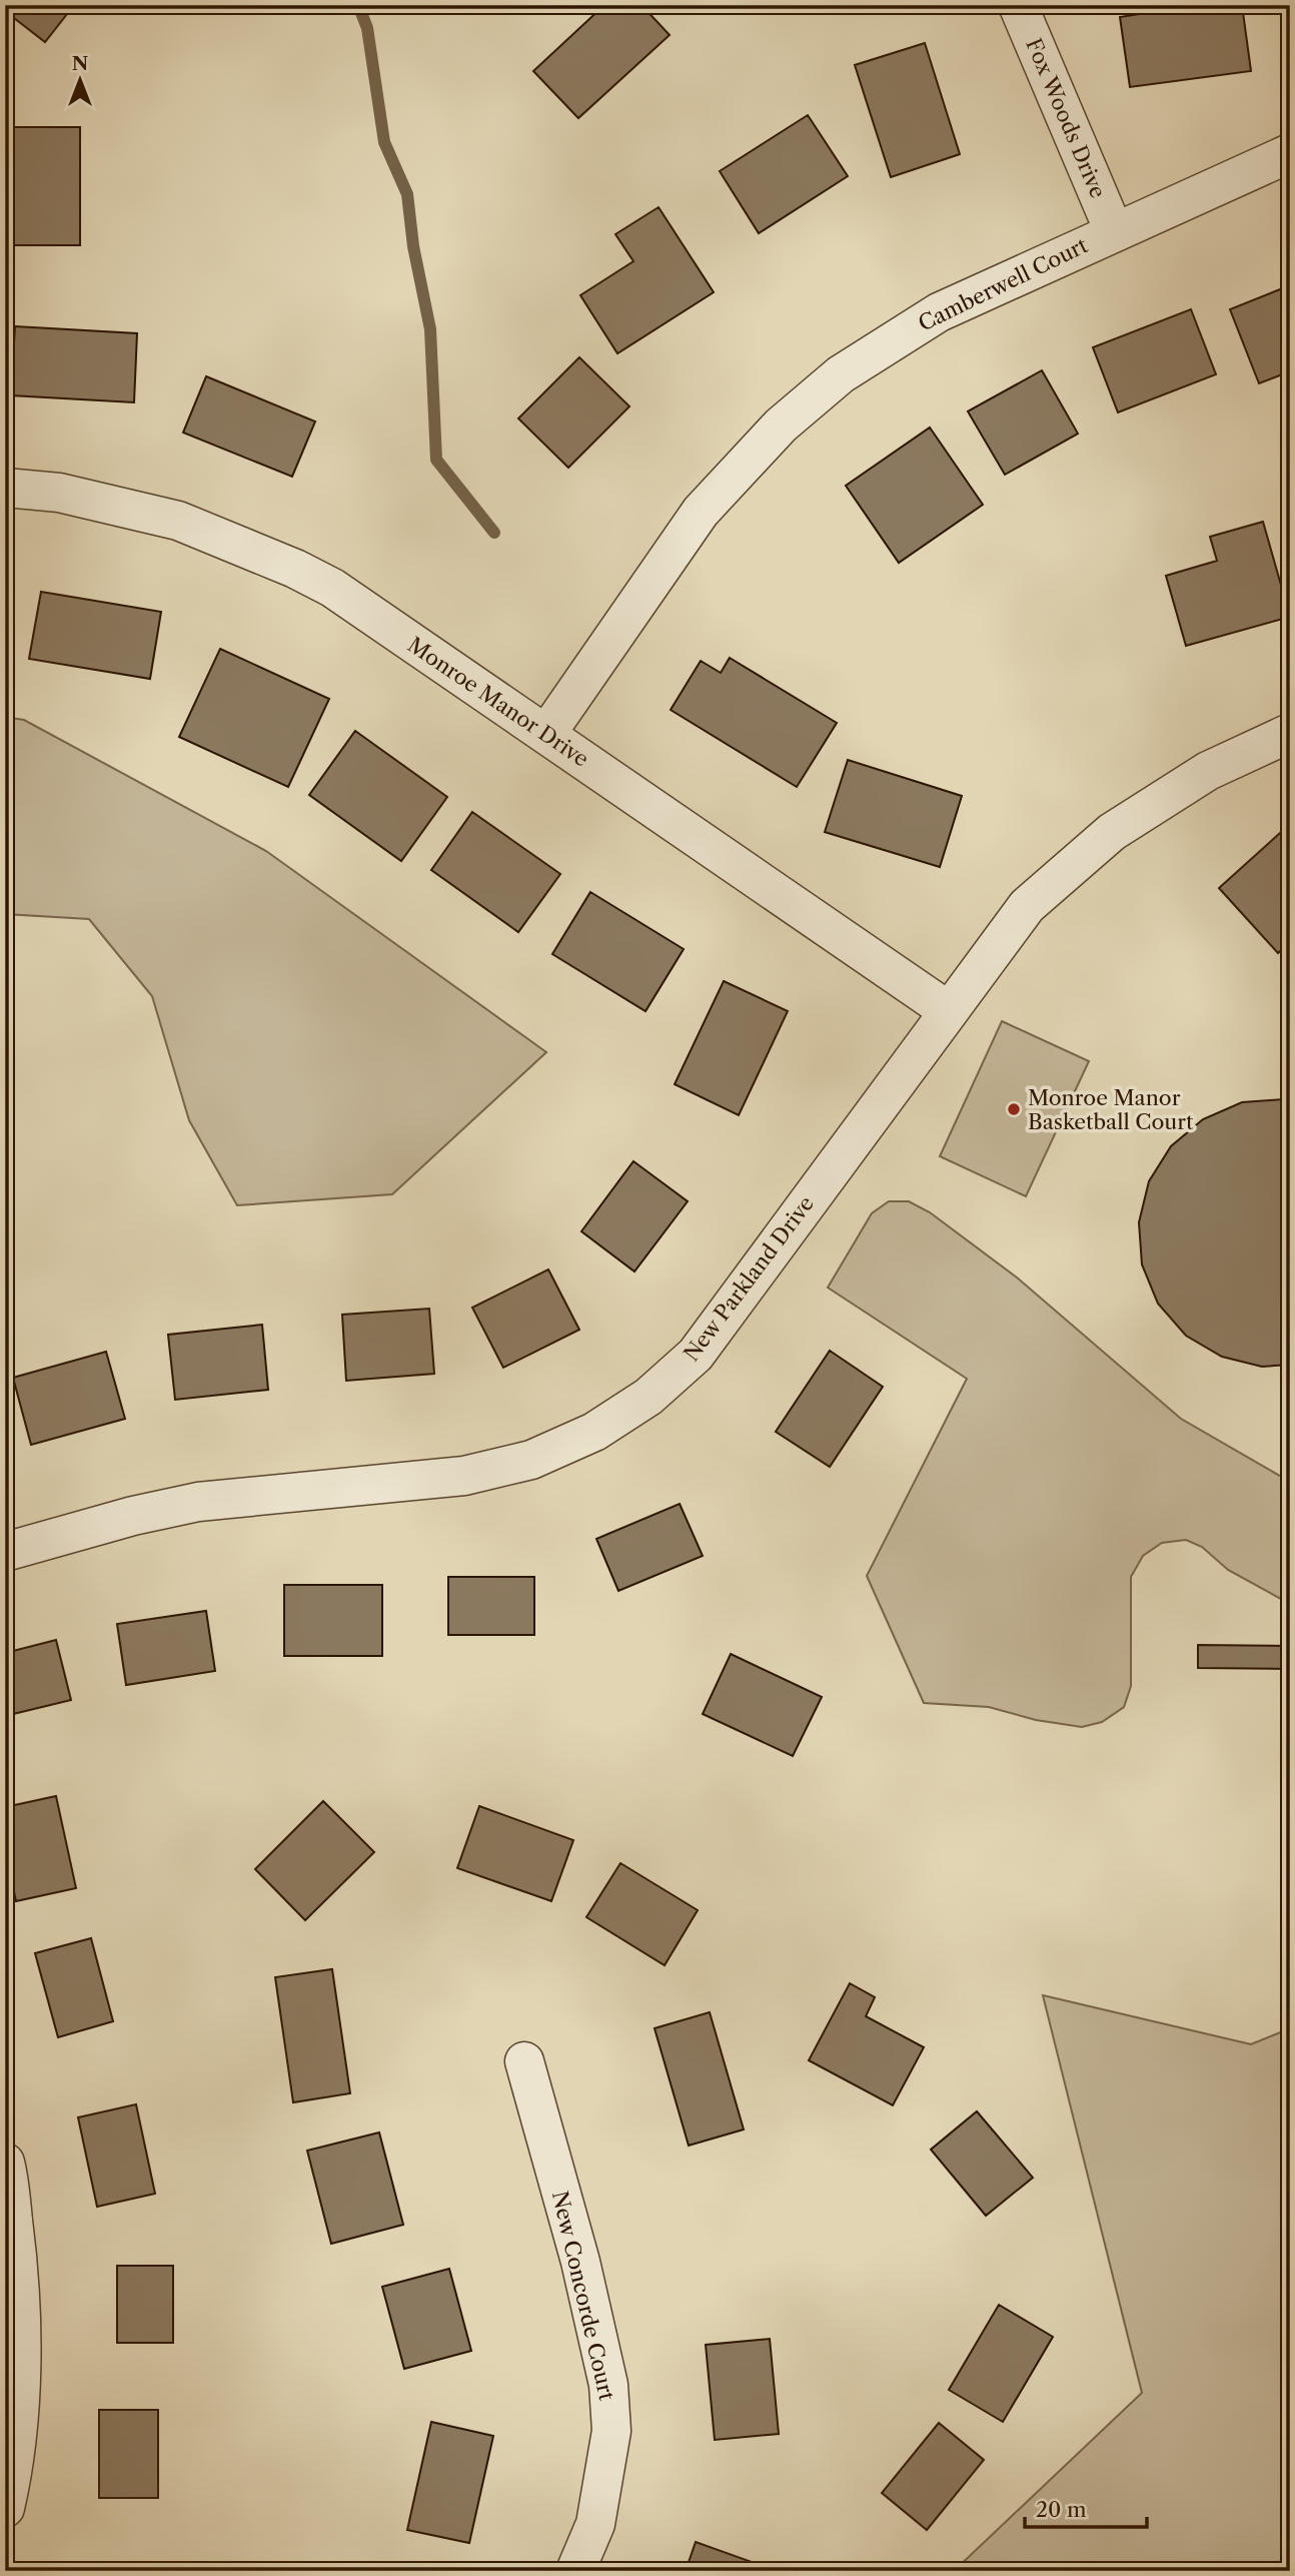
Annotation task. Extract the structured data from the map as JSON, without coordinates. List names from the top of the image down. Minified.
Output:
{"streets":{"street":["Fox Woods Drive","Camberwell Court","Monroe Manor Drive","New Parkland Drive","New Concorde Court"]},"crossings":[["Fox Woods Drive","Camberwell Court"],["Camberwell Court","Monroe Manor Drive"],["Monroe Manor Drive","New Parkland Drive"]],"places":["Monroe Manor Basketball Court"],"scale_bar":"20 m","north":"top"}
